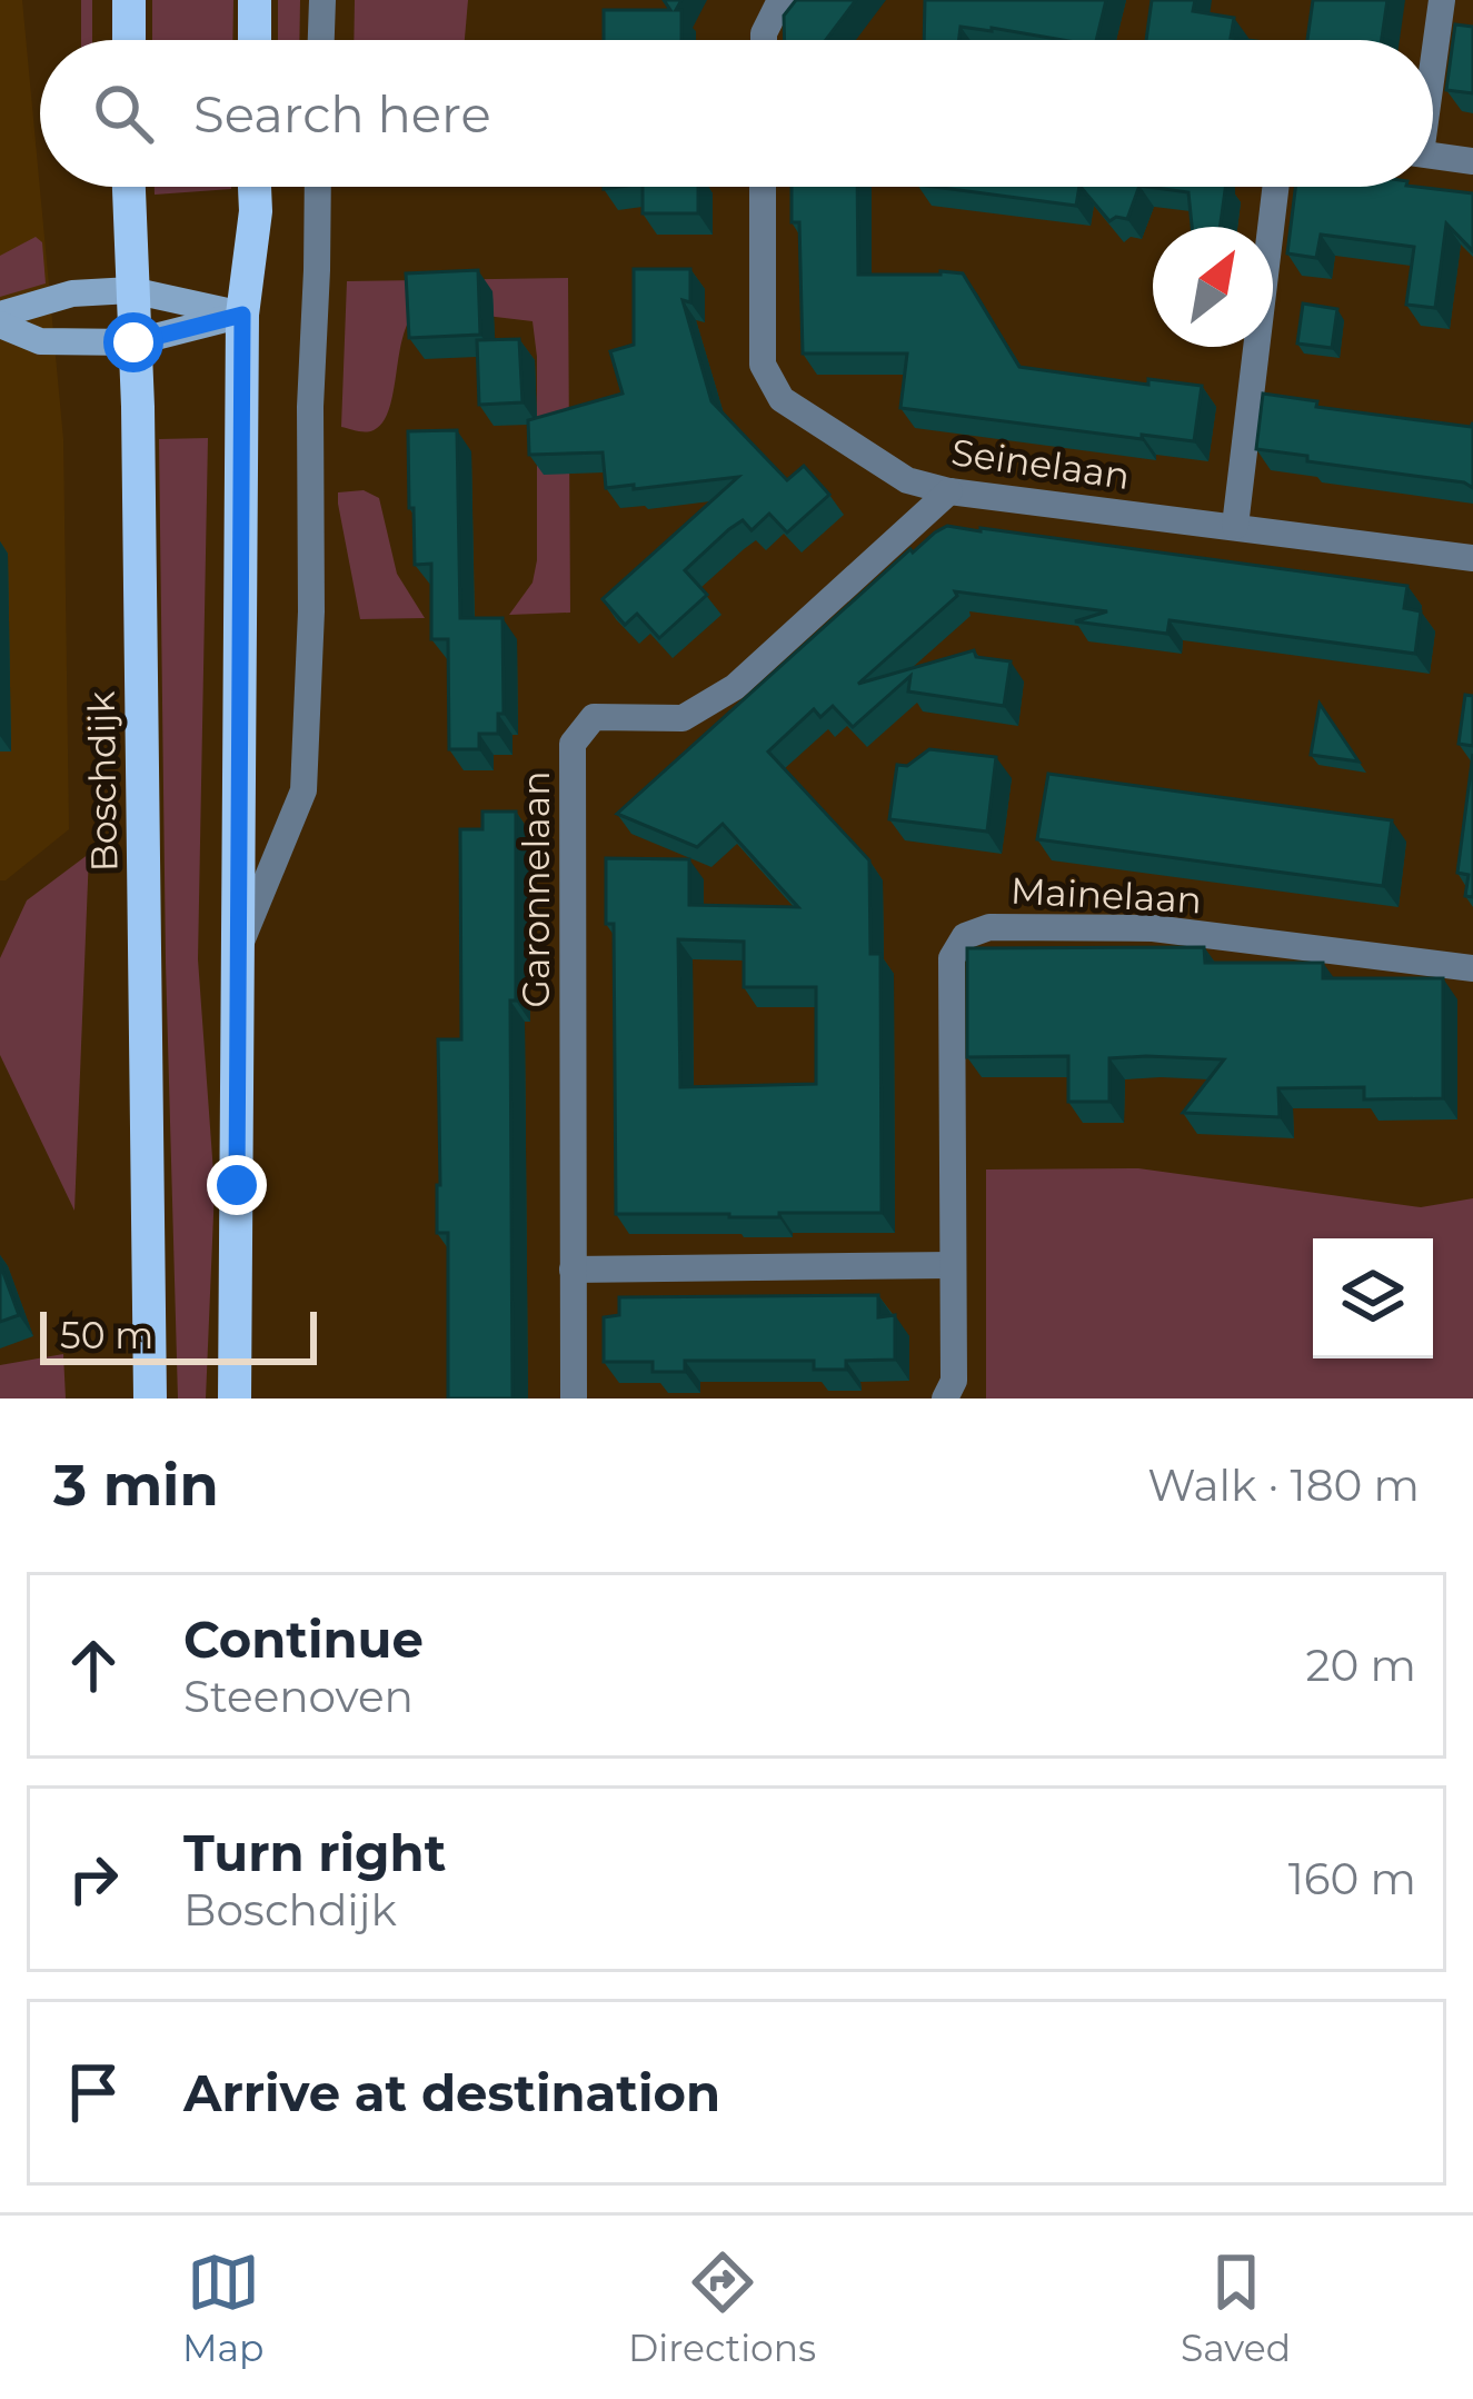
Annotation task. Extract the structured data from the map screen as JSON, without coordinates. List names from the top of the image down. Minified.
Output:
{"streets":{"main road":["Boschdijk"],"street":["Seinelaan","Garonnelaan","Mainelaan"]},"crossings":[["Seinelaan","Garonnelaan"]],"scale_bar":"50 m","north":"top right","page":{"search":"Search here","scale":"50 m","heading":["3 min","Walk · 180 m"],"list":[["Continue","Steenoven","20 m"],["Turn right","Boschdijk","160 m"],"Arrive at destination"],"nav":["Map","Directions","Saved"]}}
